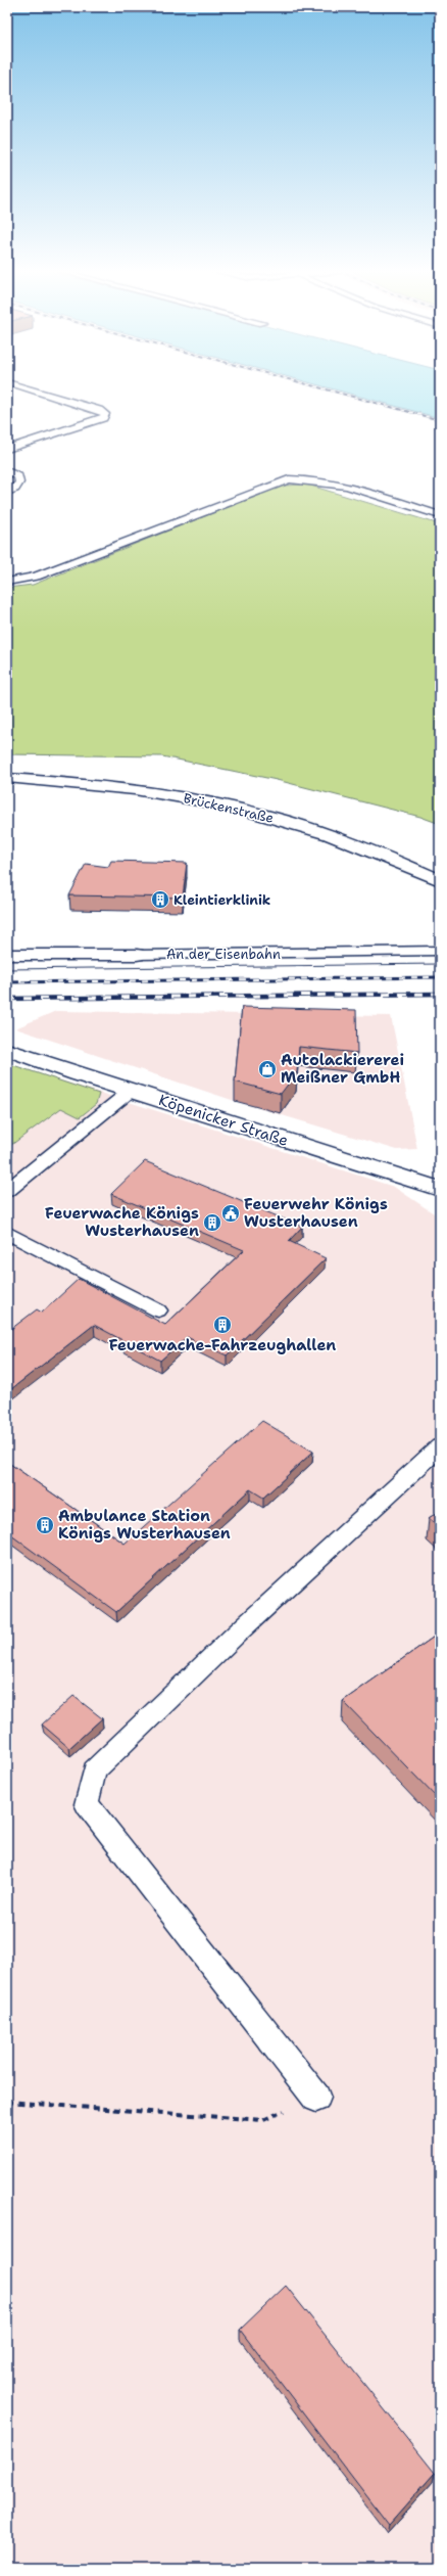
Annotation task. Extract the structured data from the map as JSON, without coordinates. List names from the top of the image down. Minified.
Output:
{"streets":{"street":["Brückenstraße","An der Eisenbahn","Köpenicker Straße"]},"places":{"building":["Kleintierklinik","Feuerwache Königs Wusterhausen","Feuerwache-Fahrzeughallen","Ambulance Station Königs Wusterhausen"],"shop":["Autolackiererei Meißner GmbH"],"public building":["Feuerwehr Königs Wusterhausen"]}}
